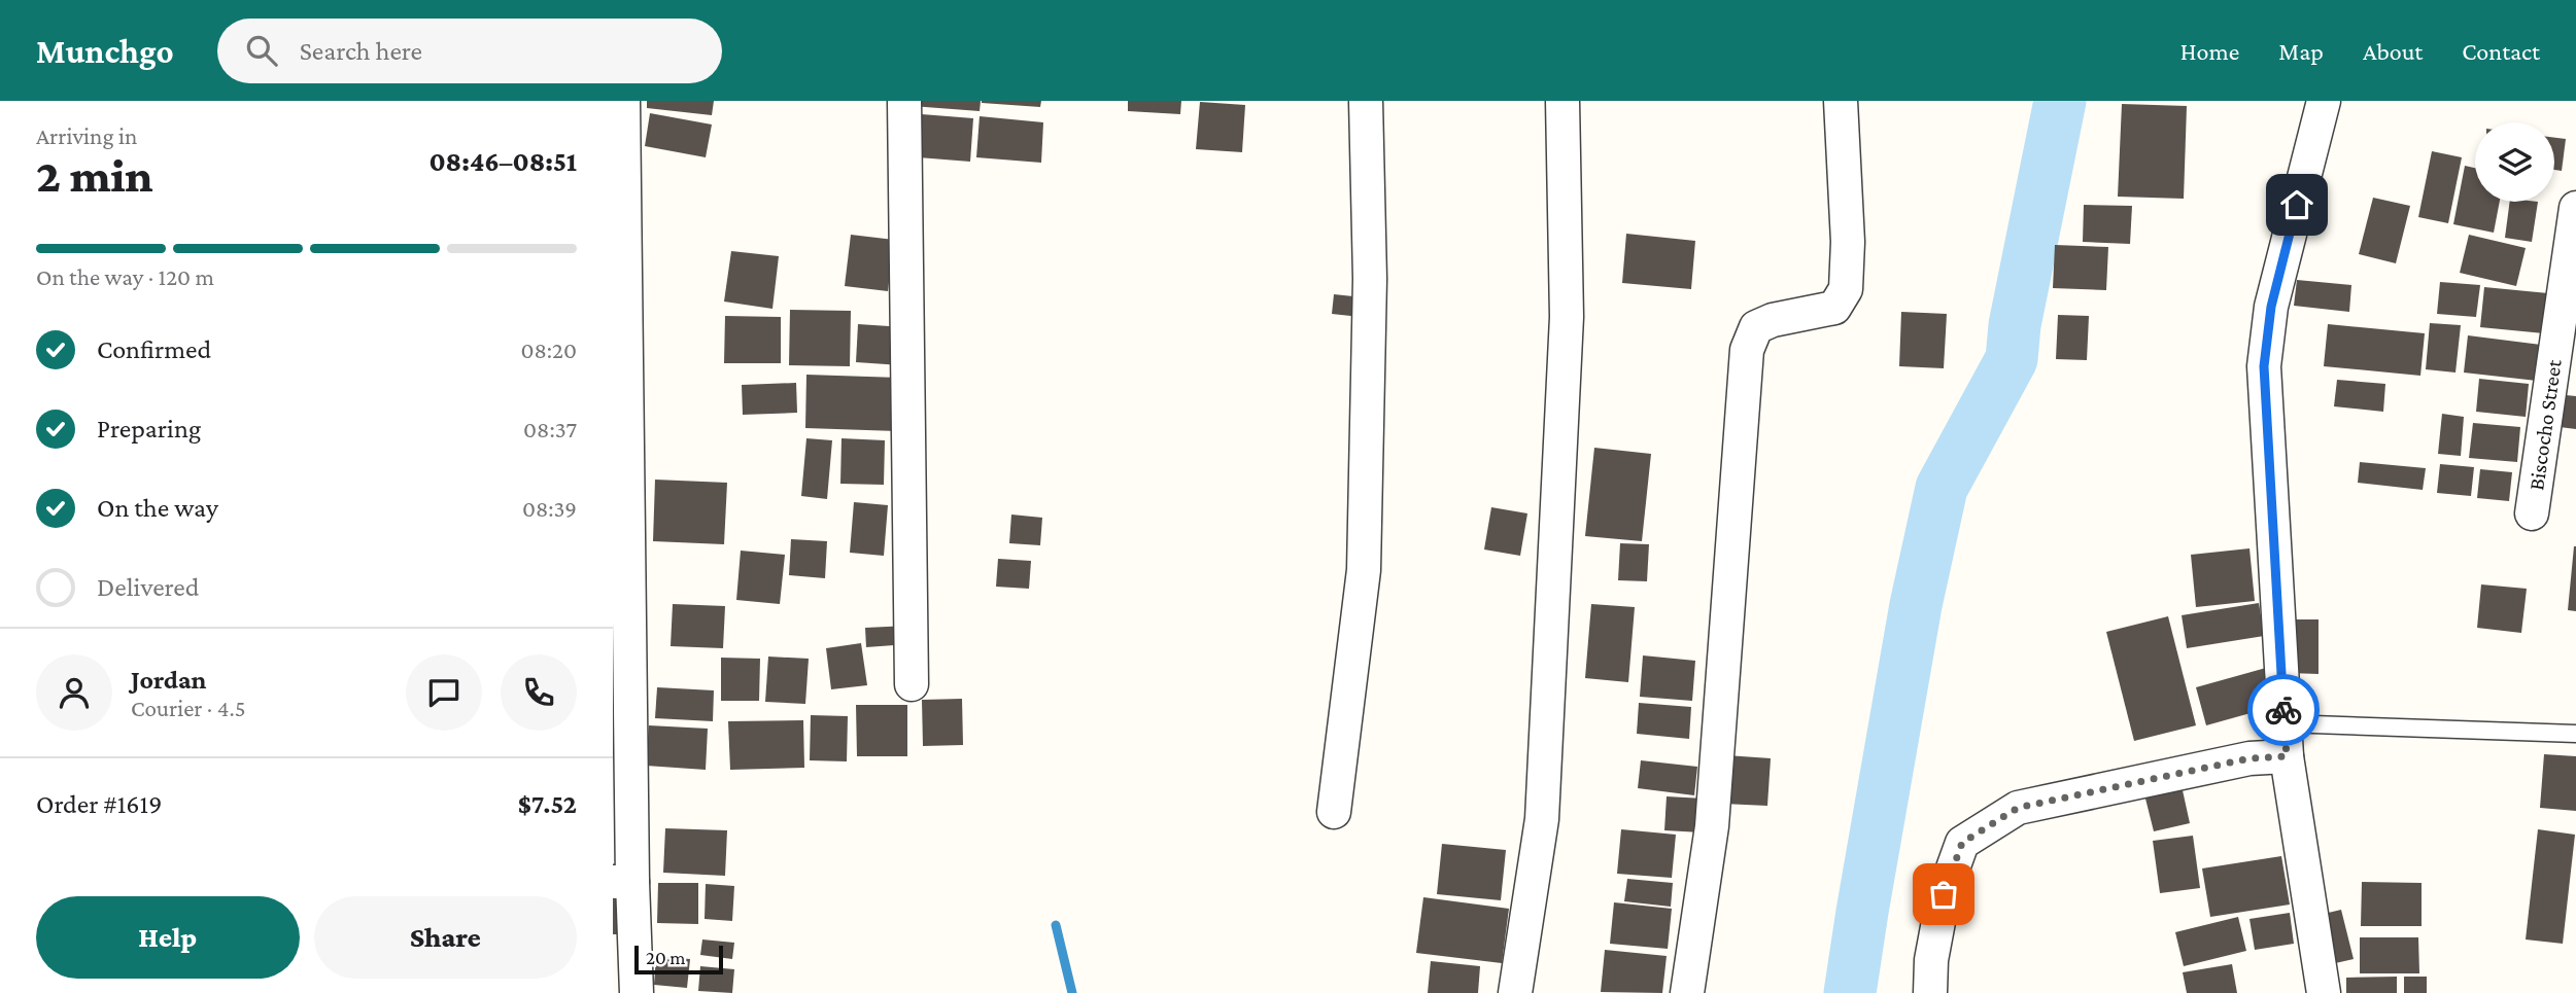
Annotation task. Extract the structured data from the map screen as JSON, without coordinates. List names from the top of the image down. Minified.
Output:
{"streets":{"street":["Biscocho Street"]},"scale_bar":"20 m","page":{"header":"Munchgo","search":"Search here","nav":["Home","Map","About","Contact"],"heading":["2 min","Arriving in","08:46–08:51"],"panel":["Jordan","Courier · 4.5","Order #1619","$7.52"],"bar":"On the way · 120 m","list":[["Confirmed","08:20"],["Preparing","08:37"],["On the way","08:39"],"Delivered"],"buttons":["Help","Share"],"scale":"20 m"}}
